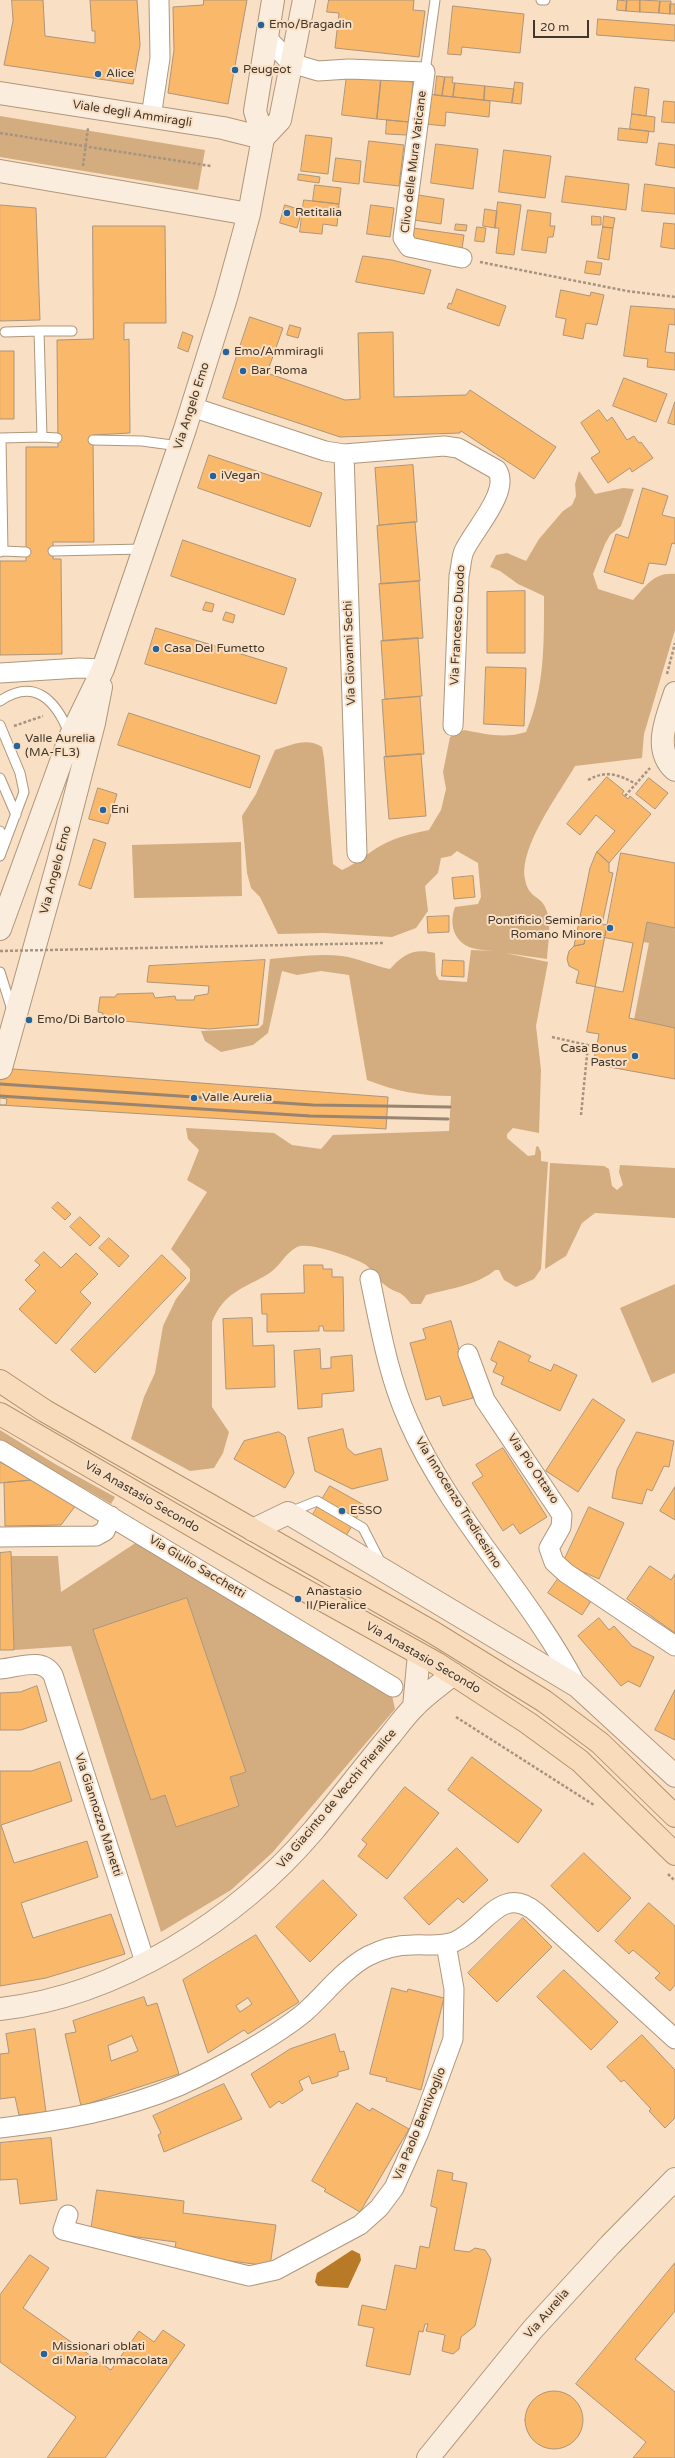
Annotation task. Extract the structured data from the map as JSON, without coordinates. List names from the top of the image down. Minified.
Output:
{"streets":{"main road":["Viale degli Ammiragli","Via Angelo Emo","Via Anastasio Secondo","Via Innocenzo Tredicesimo","Via Giacinto de Vecchi Pieralice","Via Aurelia"],"street":["Clivo delle Mura Vaticane","Via Francesco Duodo","Via Giovanni Sechi","Via Pio Ottavo","Via Giulio Sacchetti","Via Giannozzo Manetti","Via Paolo Bentivoglio"]},"crossings":[["Viale degli Ammiragli","Via Angelo Emo"],["Via Angelo Emo","Via Francesco Duodo"],["Via Francesco Duodo","Via Giovanni Sechi"],["Via Anastasio Secondo","Via Giacinto de Vecchi Pieralice"],["Via Giacinto de Vecchi Pieralice","Via Giannozzo Manetti"]],"places":["Emo/Bragadin","Peugeot","Alice","Retitalia","Emo/Ammiragli","Bar Roma","iVegan","Casa Del Fumetto","Valle Aurelia (MA-FL3)","Eni","Pontificio Seminario Romano Minore","Emo/Di Bartolo","Casa Bonus Pastor","Valle Aurelia","ESSO","Anastasio II/Pieralice","Missionari oblati di Maria Immacolata"],"scale_bar":"20 m"}
